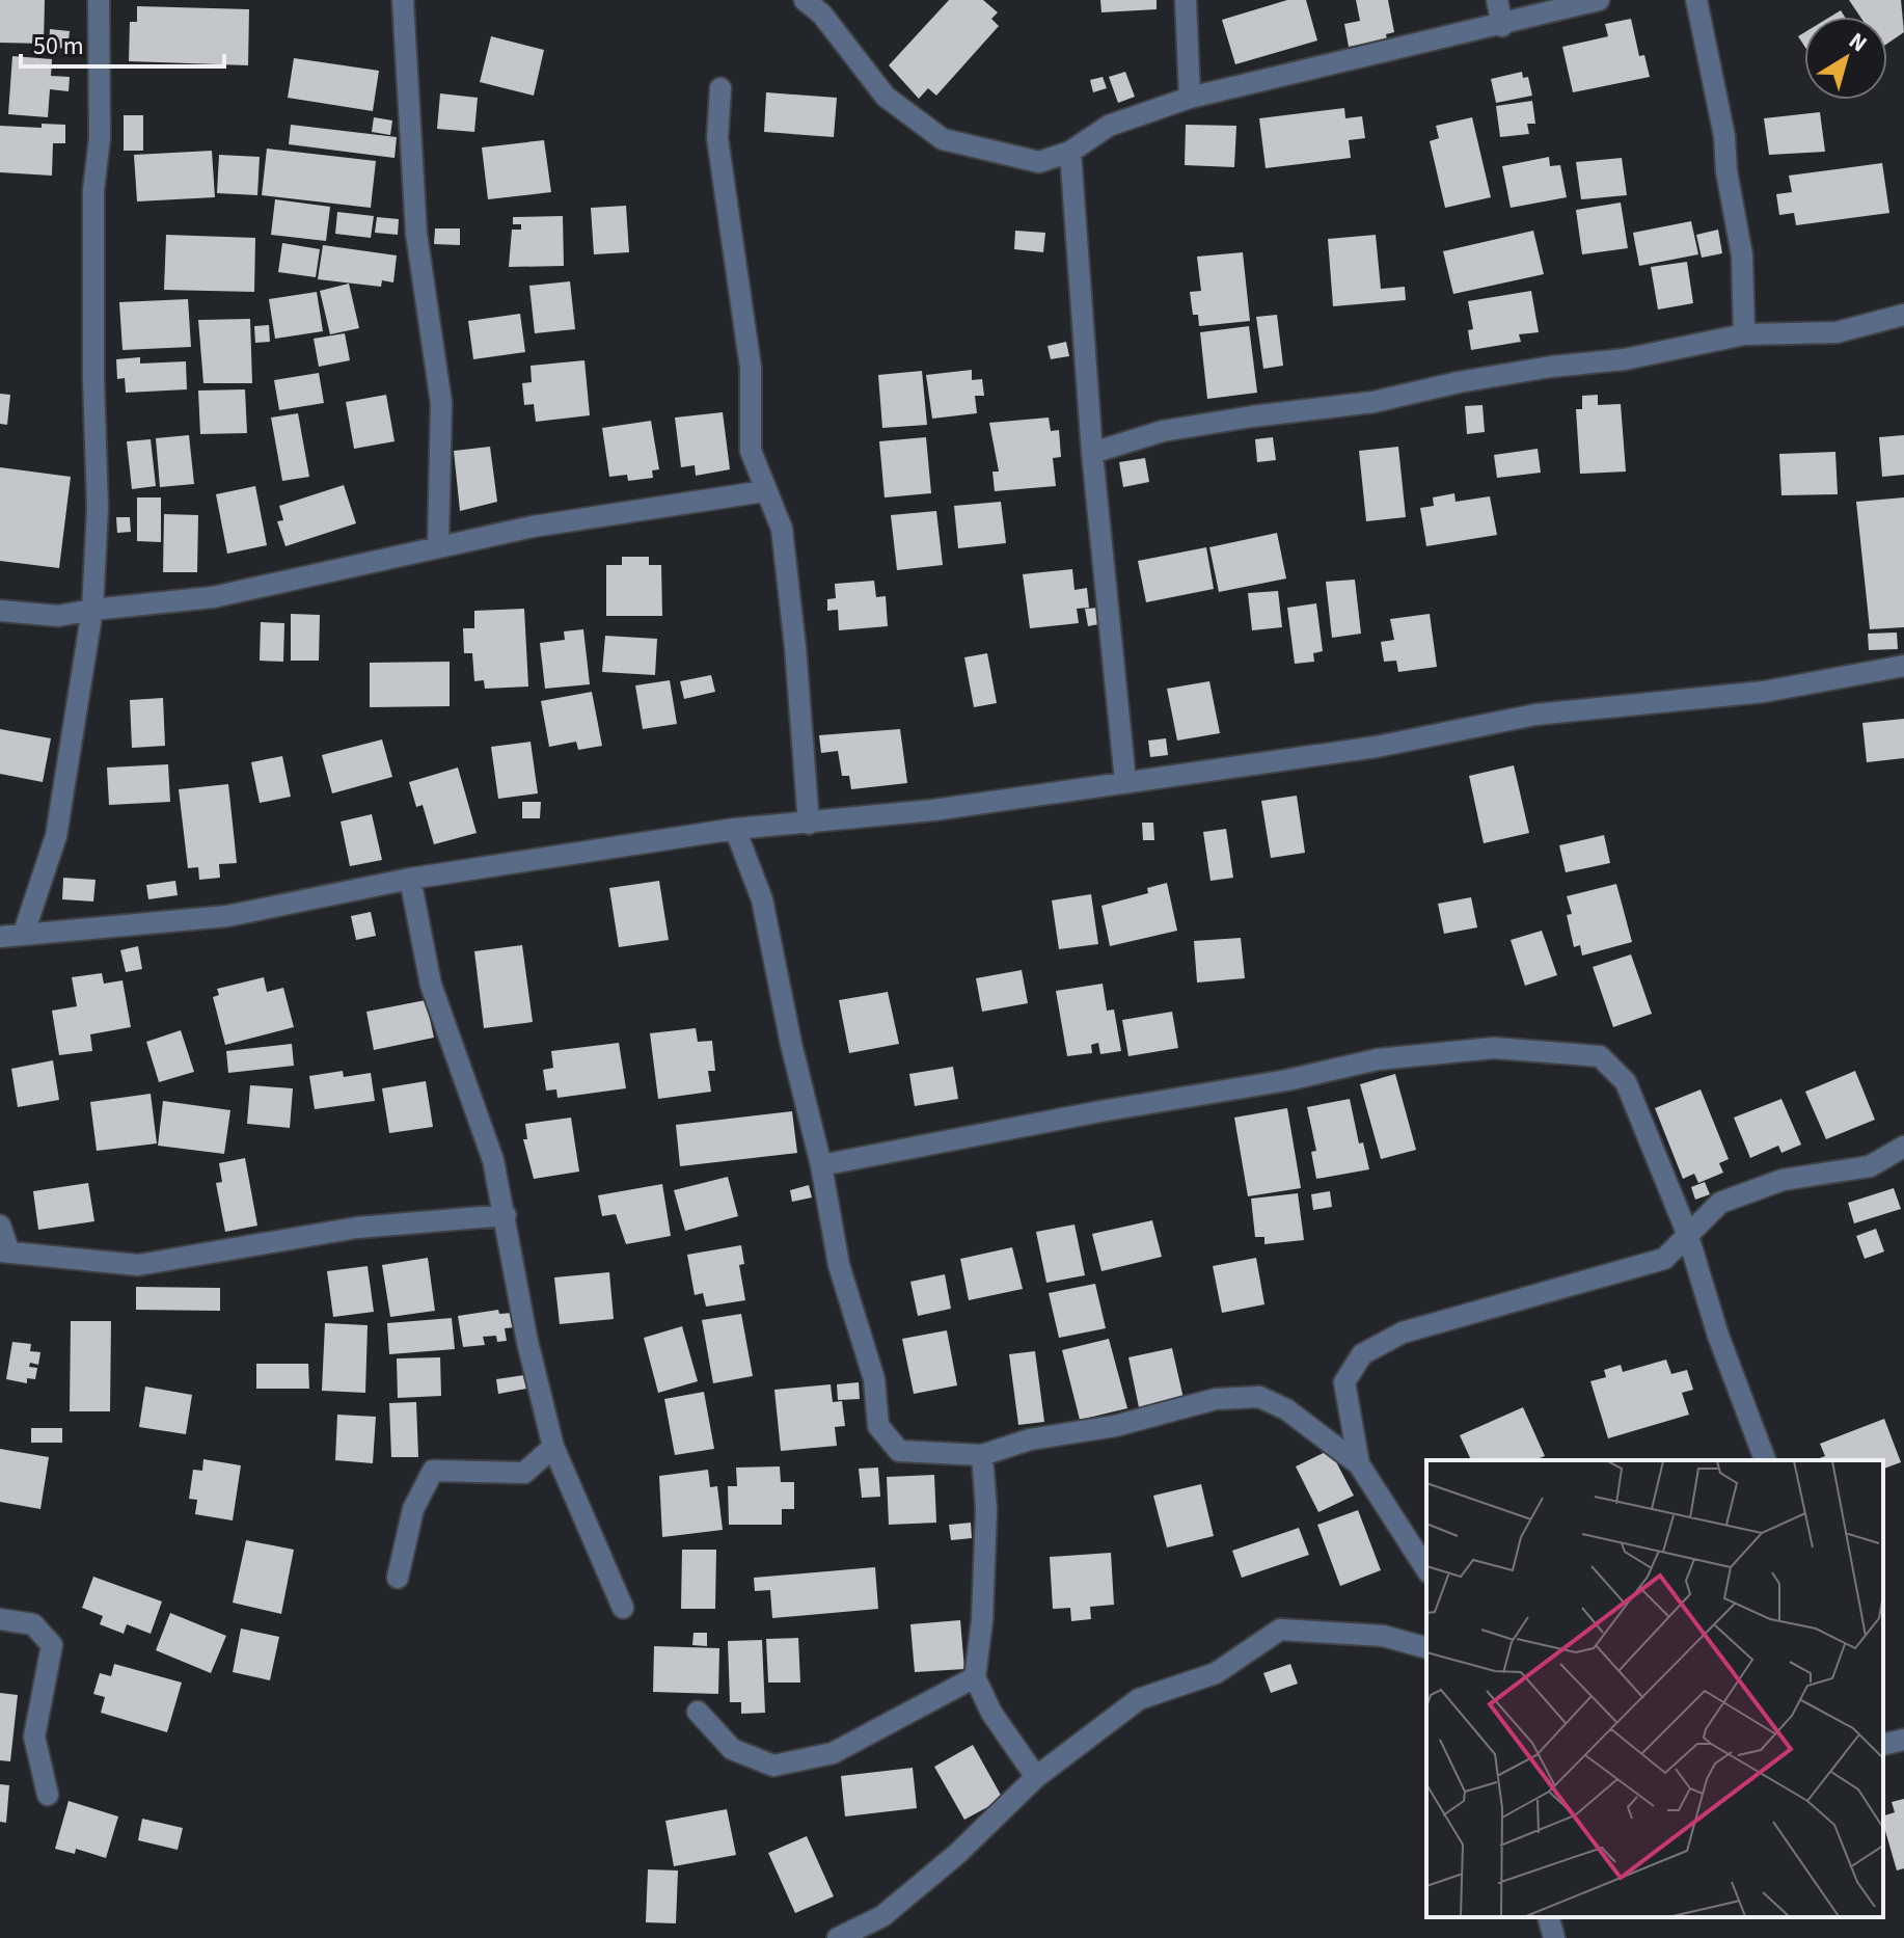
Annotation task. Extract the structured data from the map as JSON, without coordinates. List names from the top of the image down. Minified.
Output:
{"scale_bar":"50 m","north":"top right"}
